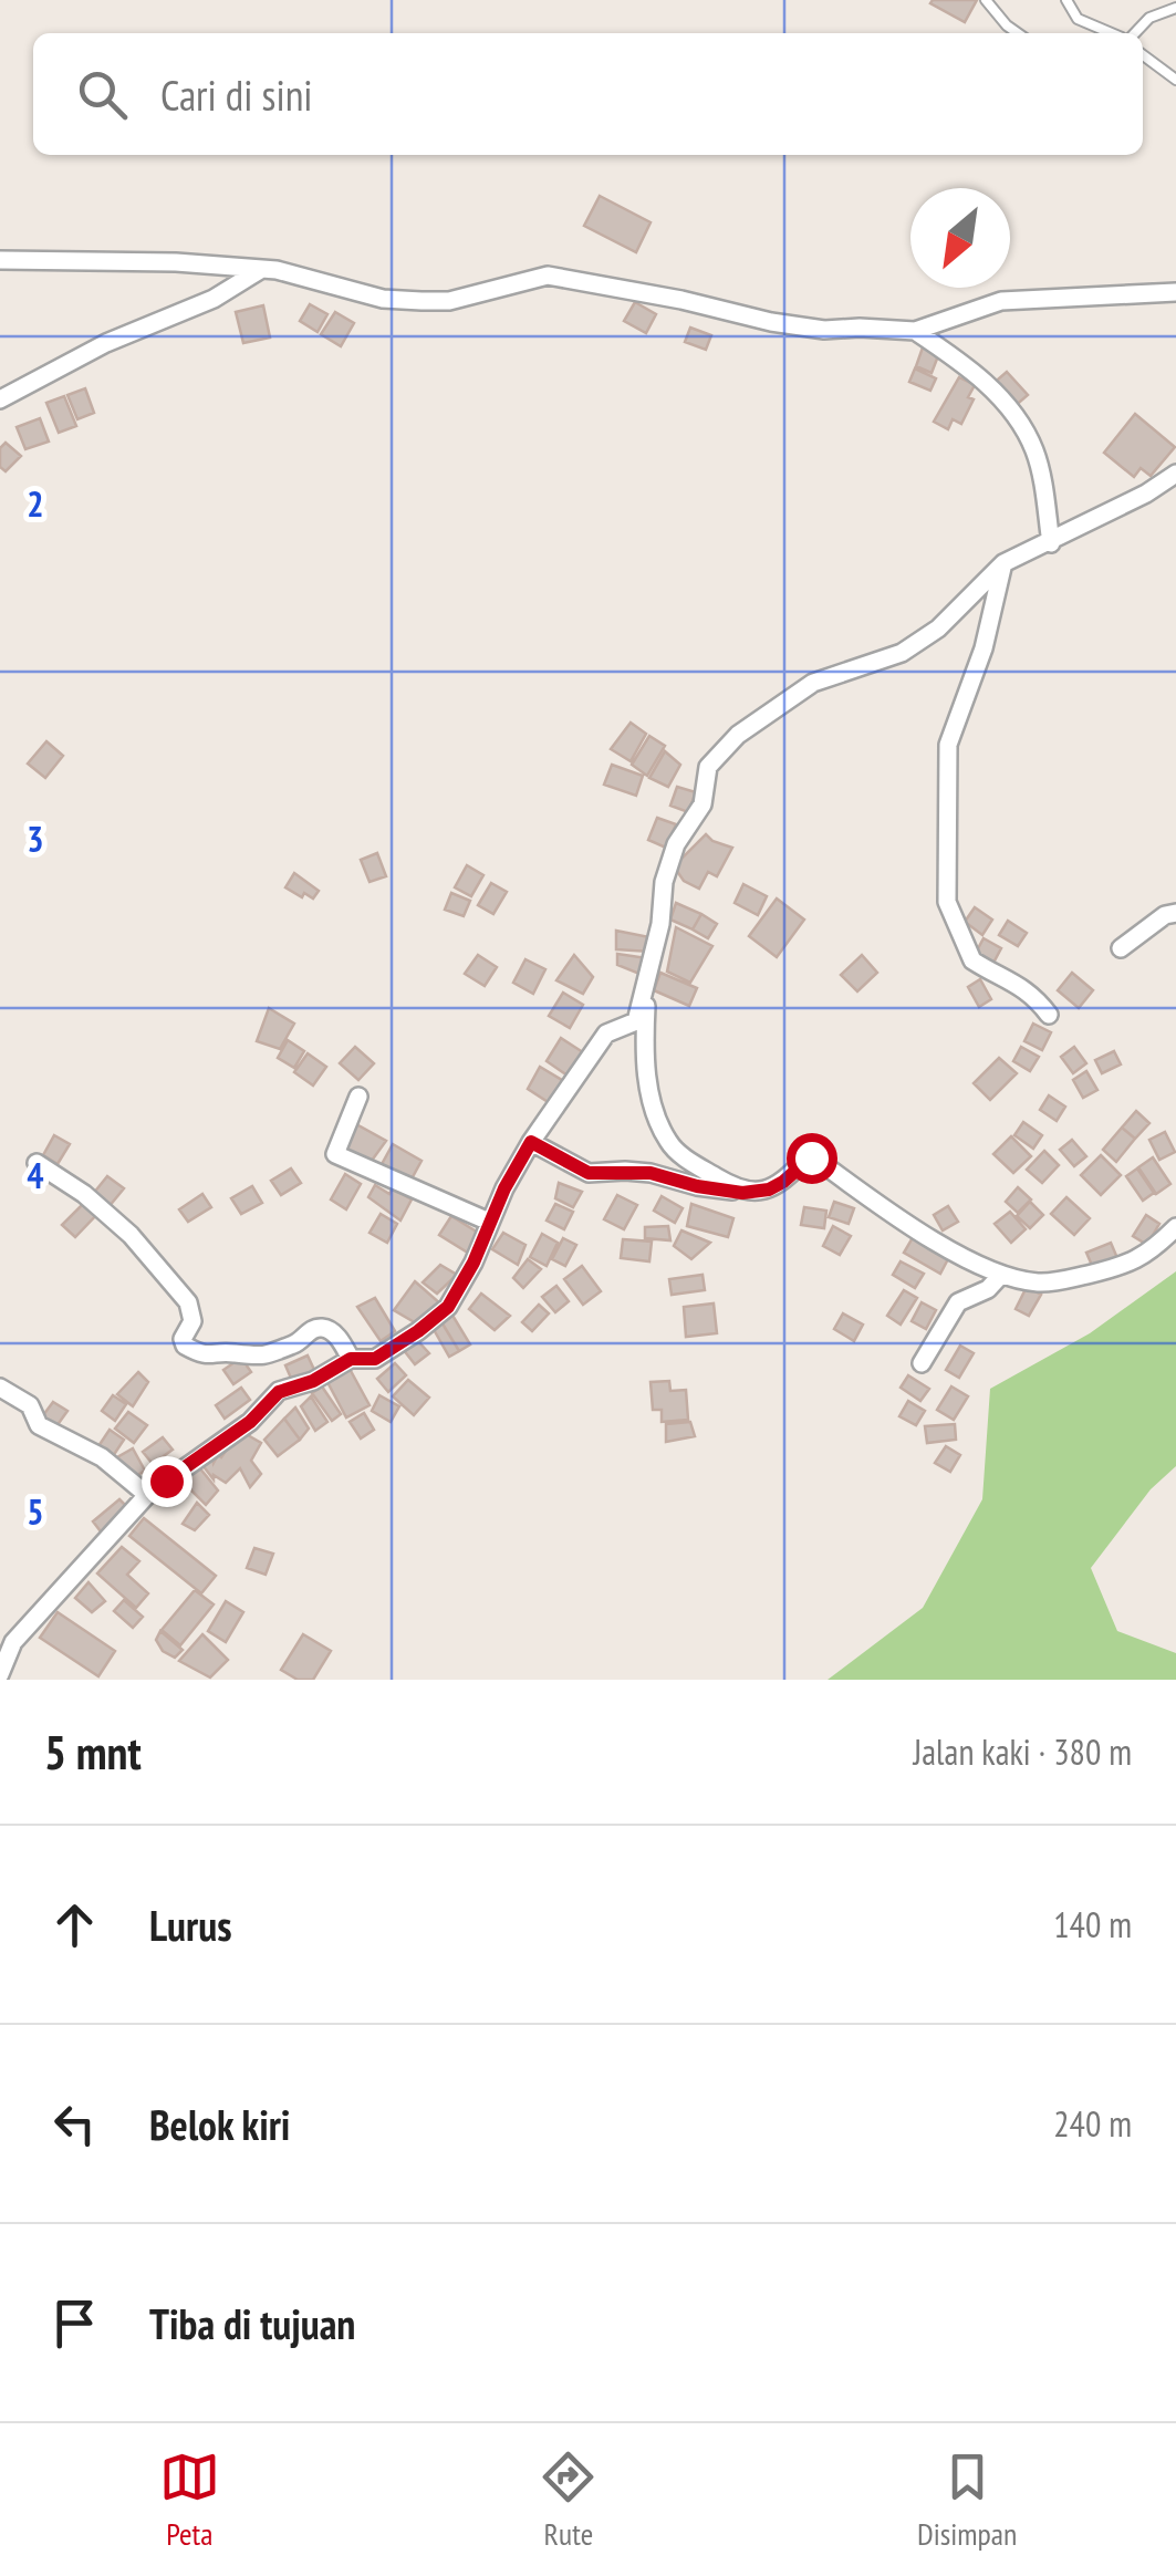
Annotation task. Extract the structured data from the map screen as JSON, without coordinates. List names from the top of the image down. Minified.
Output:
{"north":"bottom left","page":{"search":"Cari di sini","heading":["5 mnt","Jalan kaki · 380 m"],"list":[["Lurus","140 m"],["Belok kiri","240 m"],"Tiba di tujuan"],"nav":["Peta","Rute","Disimpan"]},"grid":{"rows":["2","3","4","5"]}}
